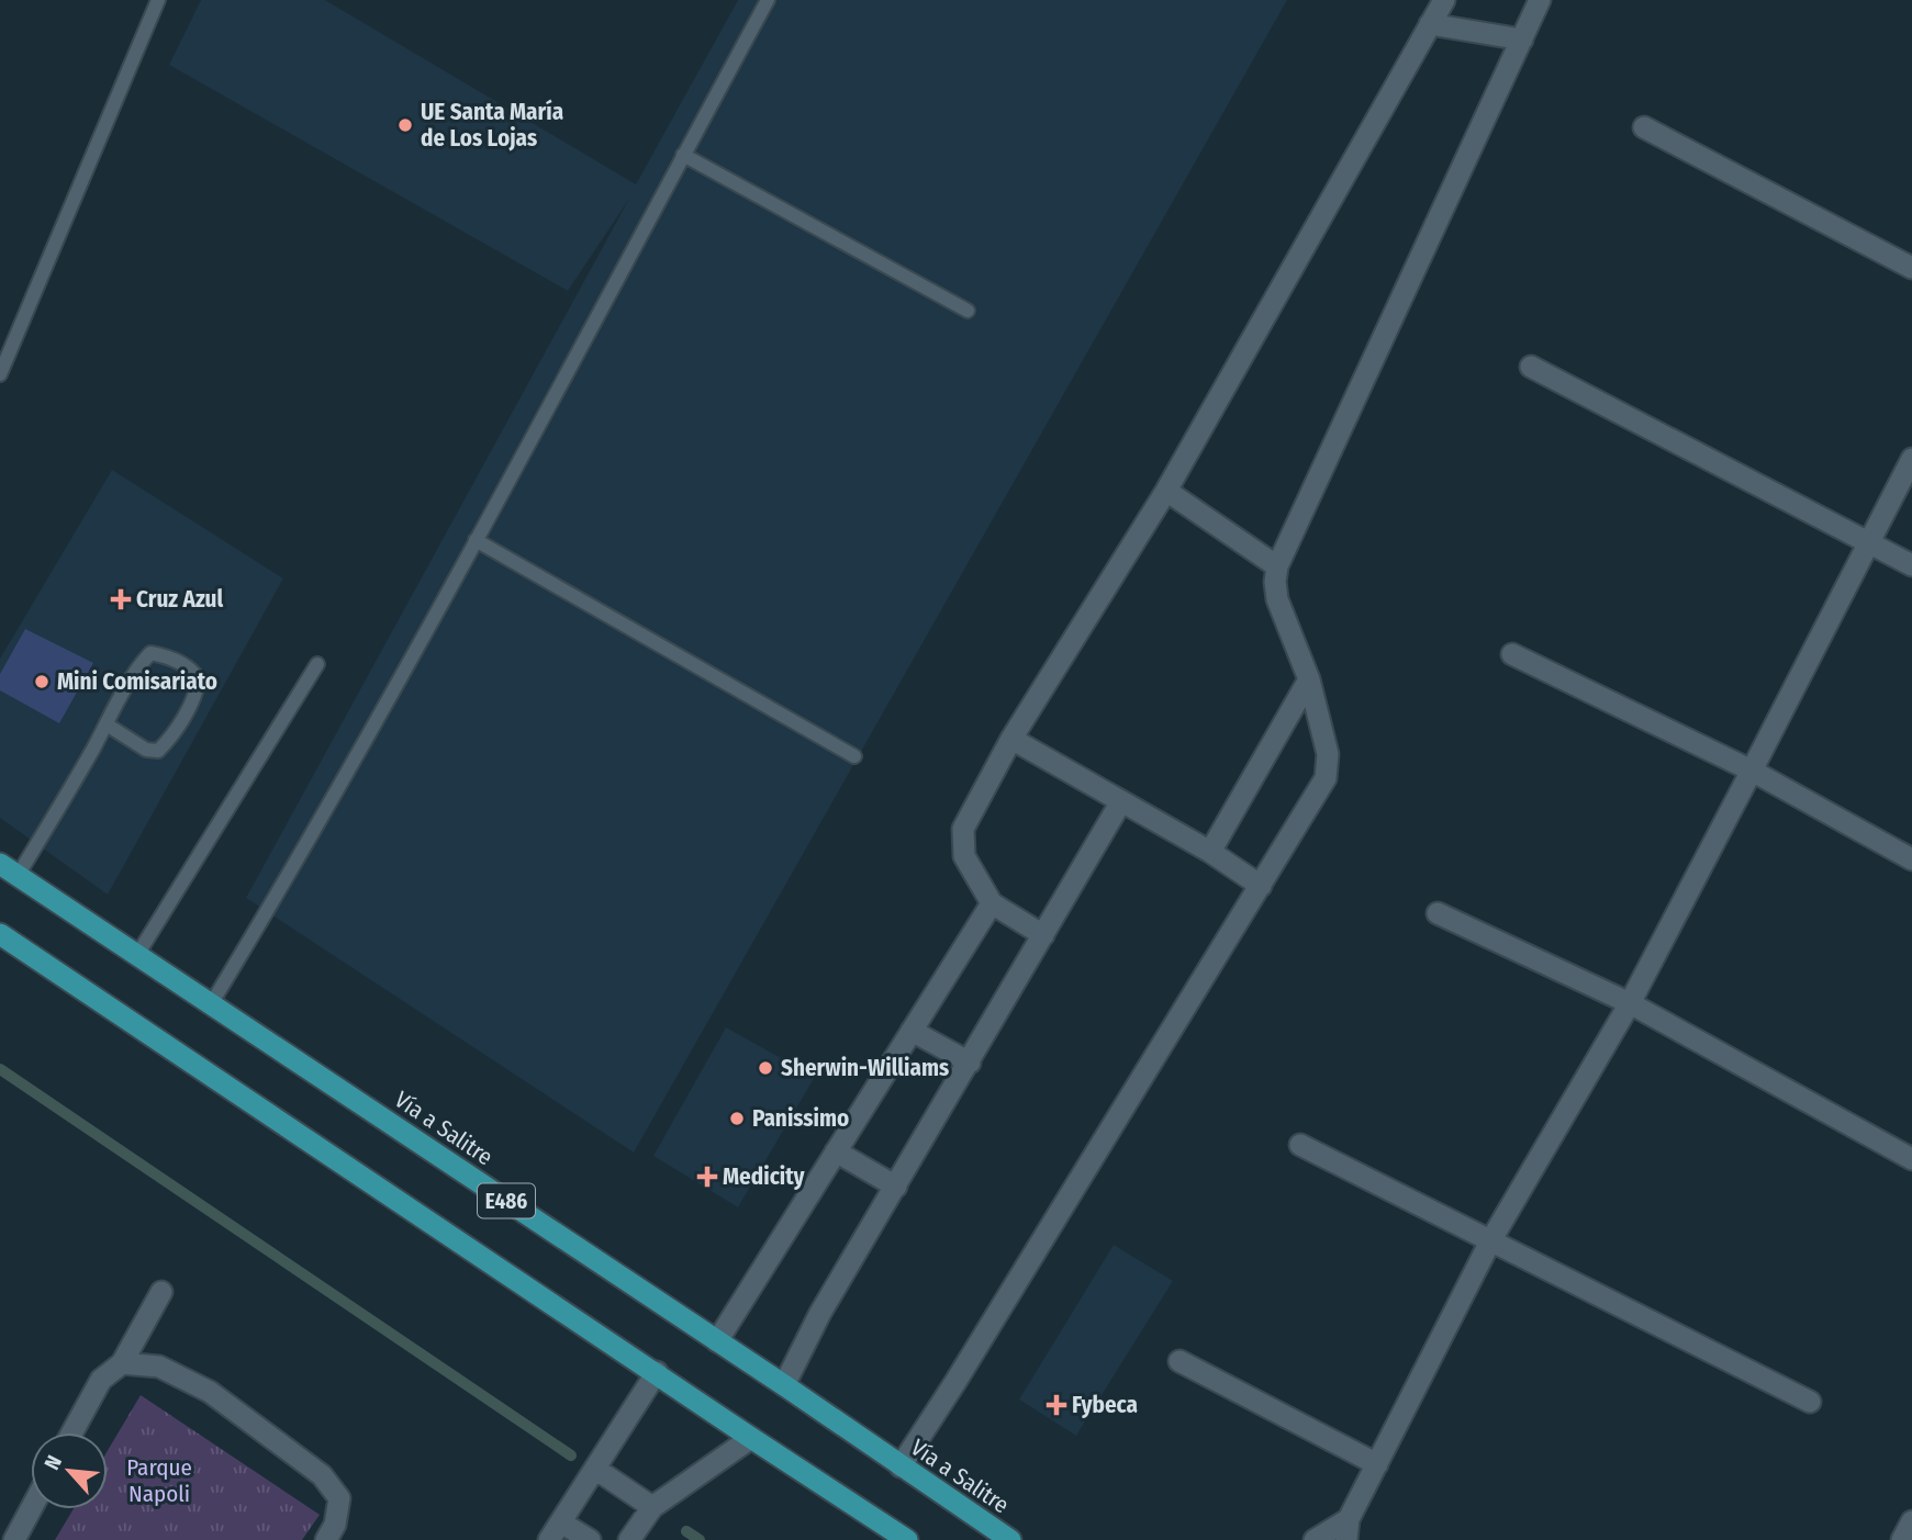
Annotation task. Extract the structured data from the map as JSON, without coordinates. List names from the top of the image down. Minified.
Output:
{"streets":{"main road":["Vía a Salitre","E486"]},"parks":["Parque Napoli"],"places":{"other":["UE Santa María de Los Lojas","Mini Comisariato","Sherwin-Williams","Panissimo"],"health":["Cruz Azul","Medicity","Fybeca"]},"north":"top left"}
